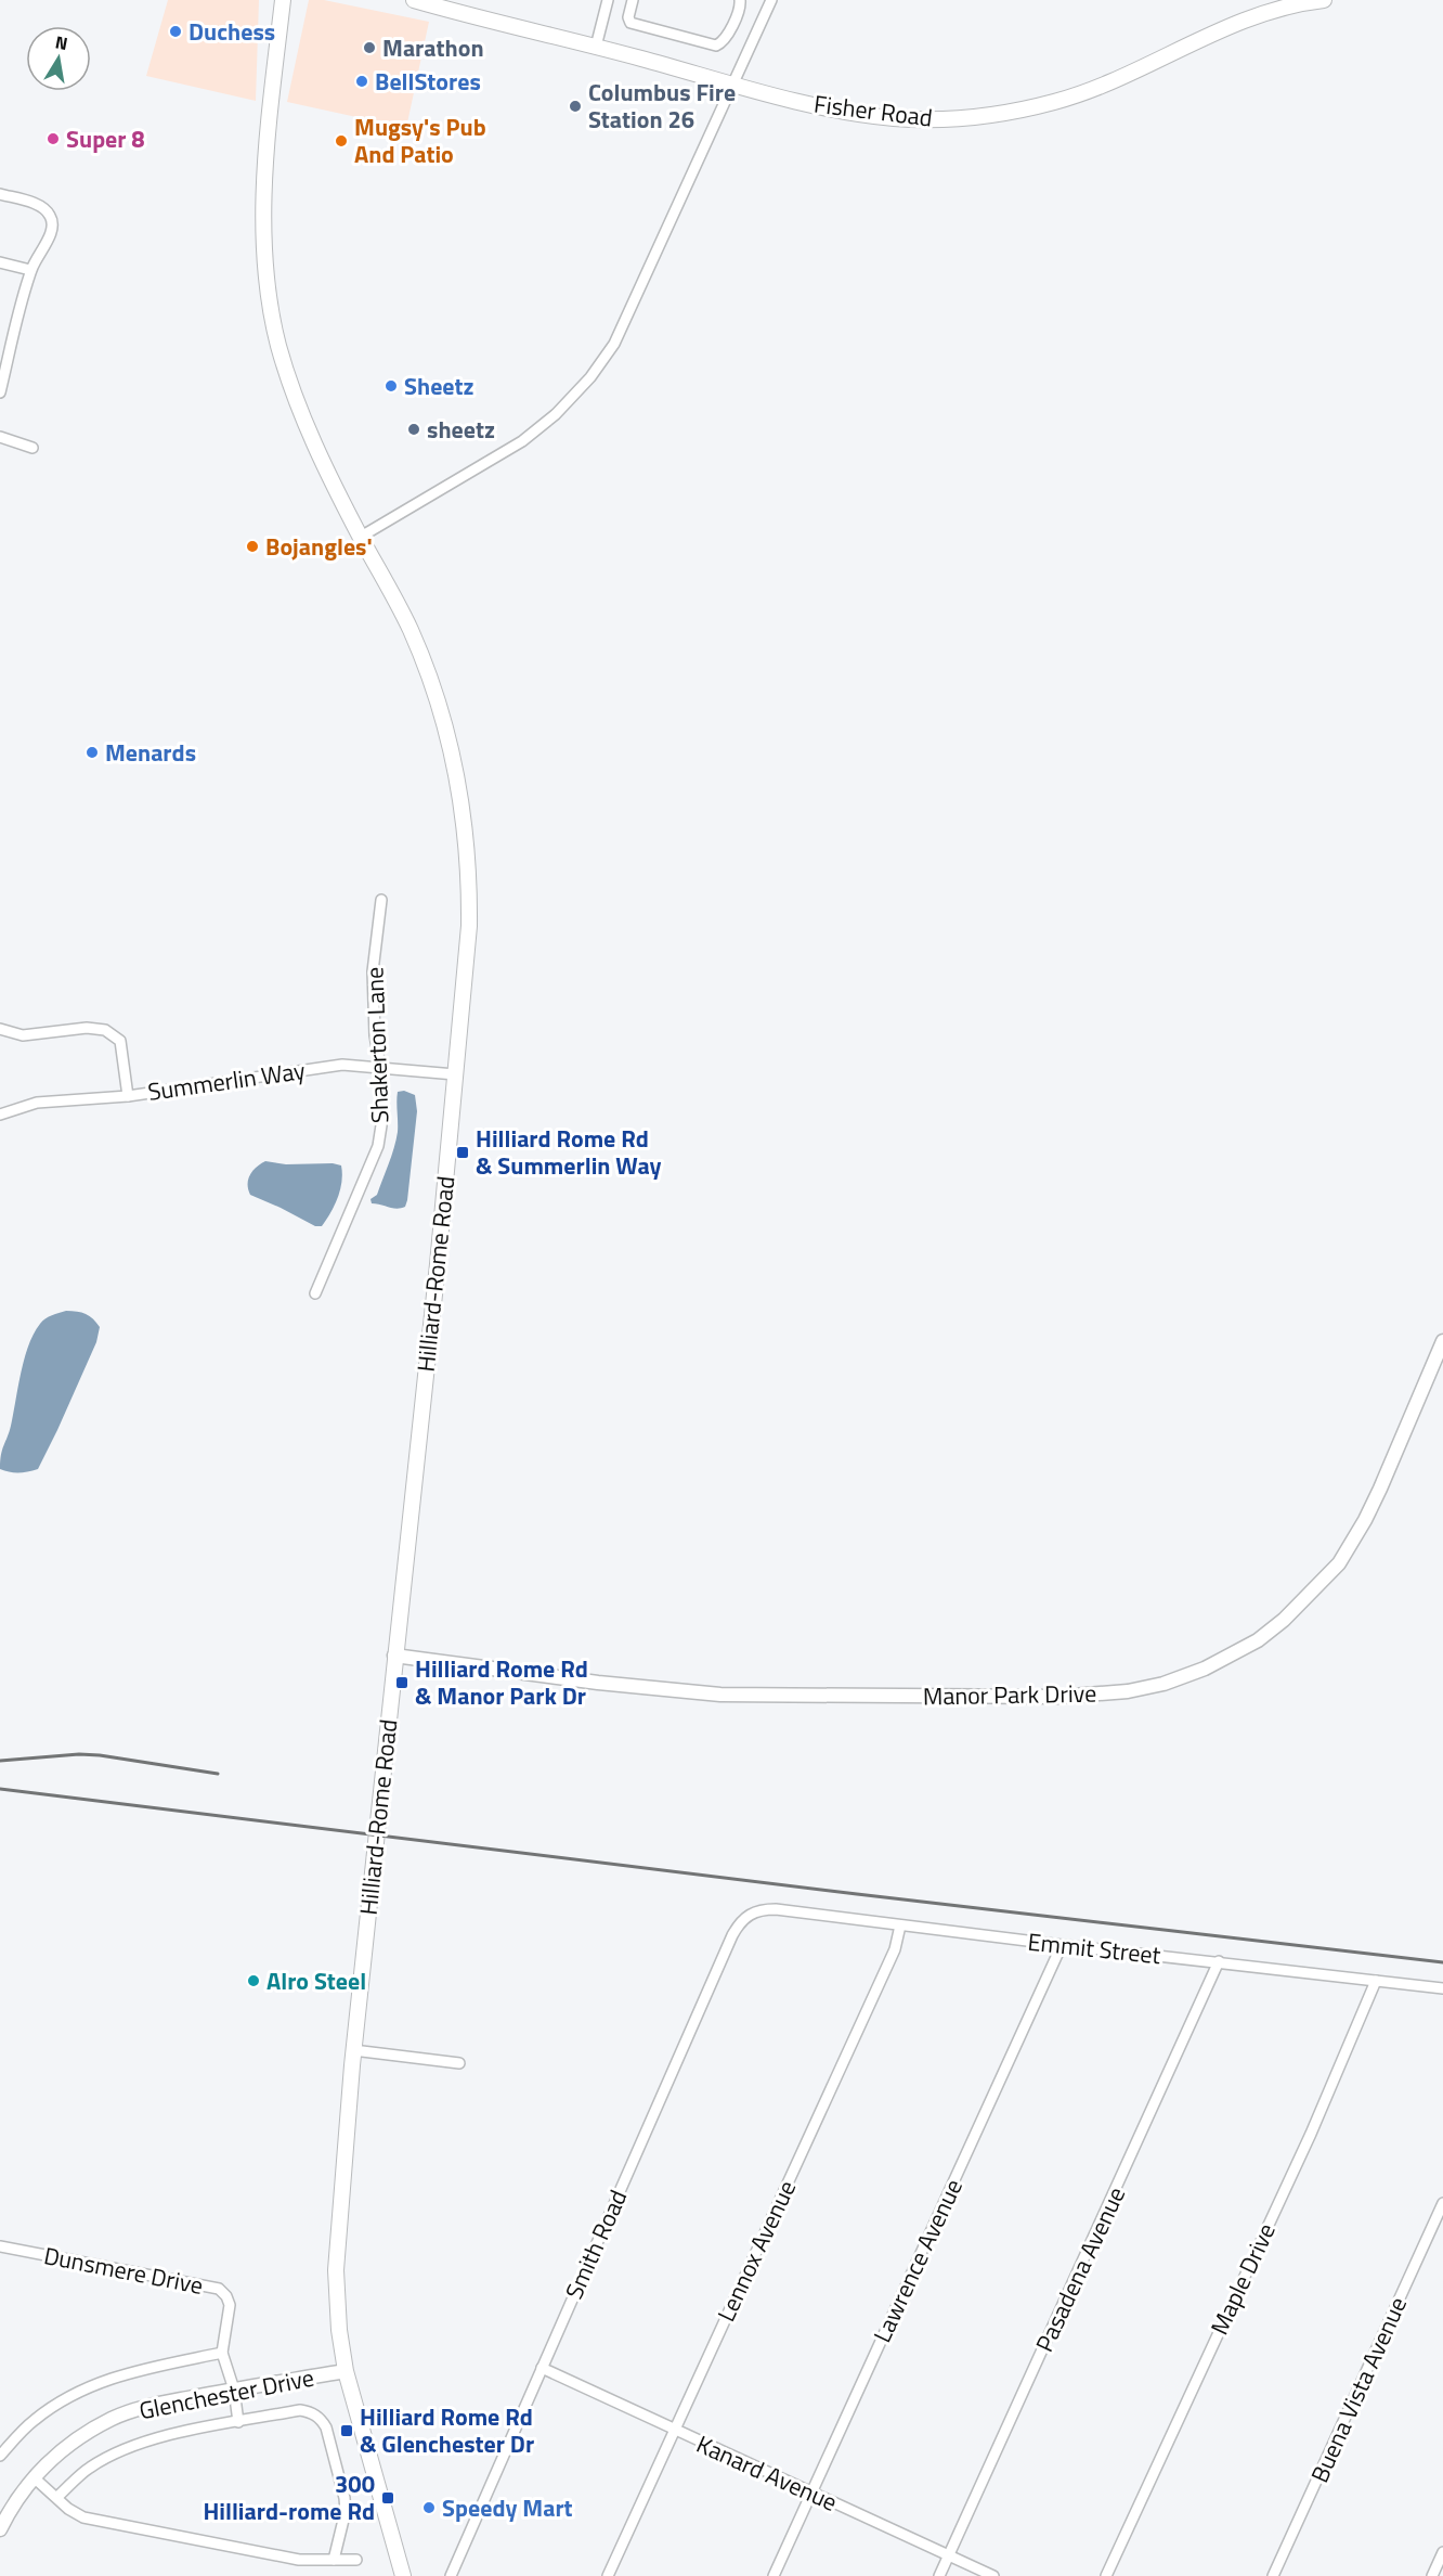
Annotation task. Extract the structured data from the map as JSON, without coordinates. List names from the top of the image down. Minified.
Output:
{"streets":{"main road":["Fisher Road","Hilliard-Rome Road"],"street":["Shakerton Lane","Summerlin Way","Manor Park Drive","Emmit Street","Smith Road","Lennox Avenue","Lawrence Avenue","Pasadena Avenue","Dunsmere Drive","Maple Drive","Buena Vista Avenue","Glenchester Drive","Kanard Avenue"]},"crossings":[["Shakerton Lane","Summerlin Way"],["Summerlin Way","Hilliard-Rome Road"],["Hilliard-Rome Road","Manor Park Drive"],["Hilliard-Rome Road","Glenchester Drive"],["Emmit Street","Smith Road"],["Emmit Street","Lennox Avenue"],["Emmit Street","Lawrence Avenue"],["Emmit Street","Pasadena Avenue"],["Emmit Street","Maple Drive"],["Smith Road","Kanard Avenue"],["Lennox Avenue","Kanard Avenue"],["Lawrence Avenue","Kanard Avenue"],["Pasadena Avenue","Kanard Avenue"],["Dunsmere Drive","Glenchester Drive"]],"places":{"other":["Duchess","Marathon","BellStores","Columbus Fire Station 26","Super 8","Mugsy's Pub And Patio","Sheetz","sheetz","Bojangles'","Menards","Alro Steel","Speedy Mart"],"transit":["Hilliard Rome Rd & Summerlin Way","Hilliard Rome Rd & Manor Park Dr","Hilliard Rome Rd & Glenchester Dr","300 Hilliard-rome Rd"]},"north":"top"}
